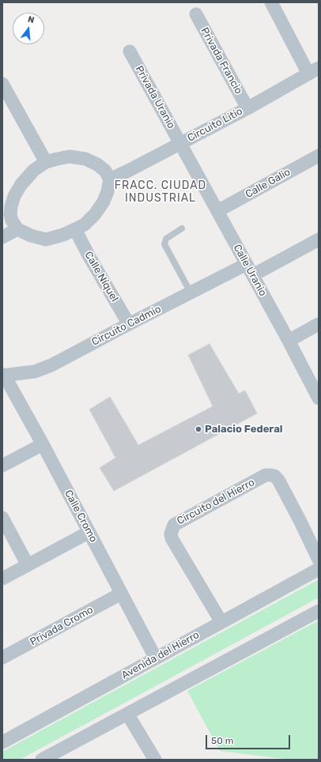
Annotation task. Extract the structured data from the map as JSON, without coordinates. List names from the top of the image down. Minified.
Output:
{"streets":{"street":["Privada Francio","Privada Uranio","Circuito Litio","Calle Galio","Calle Uranio","Calle Níquel","Circuito Cadmio","Circuito del Hierro","Calle Cromo","Privada Cromo","Avenida del Hierro"]},"crossings":[["Privada Francio","Circuito Litio"],["Privada Uranio","Circuito Litio"],["Privada Uranio","Calle Uranio"],["Circuito Litio","Calle Uranio"],["Circuito Litio","Calle Níquel"],["Calle Galio","Calle Uranio"],["Calle Uranio","Circuito Cadmio"],["Calle Níquel","Circuito Cadmio"],["Circuito Cadmio","Calle Cromo"],["Circuito del Hierro","Avenida del Hierro"],["Calle Cromo","Privada Cromo"],["Calle Cromo","Avenida del Hierro"]],"districts":["FRACC. CIUDAD INDUSTRIAL"],"places":["Palacio Federal"],"scale_bar":"50 m","north":"top"}
